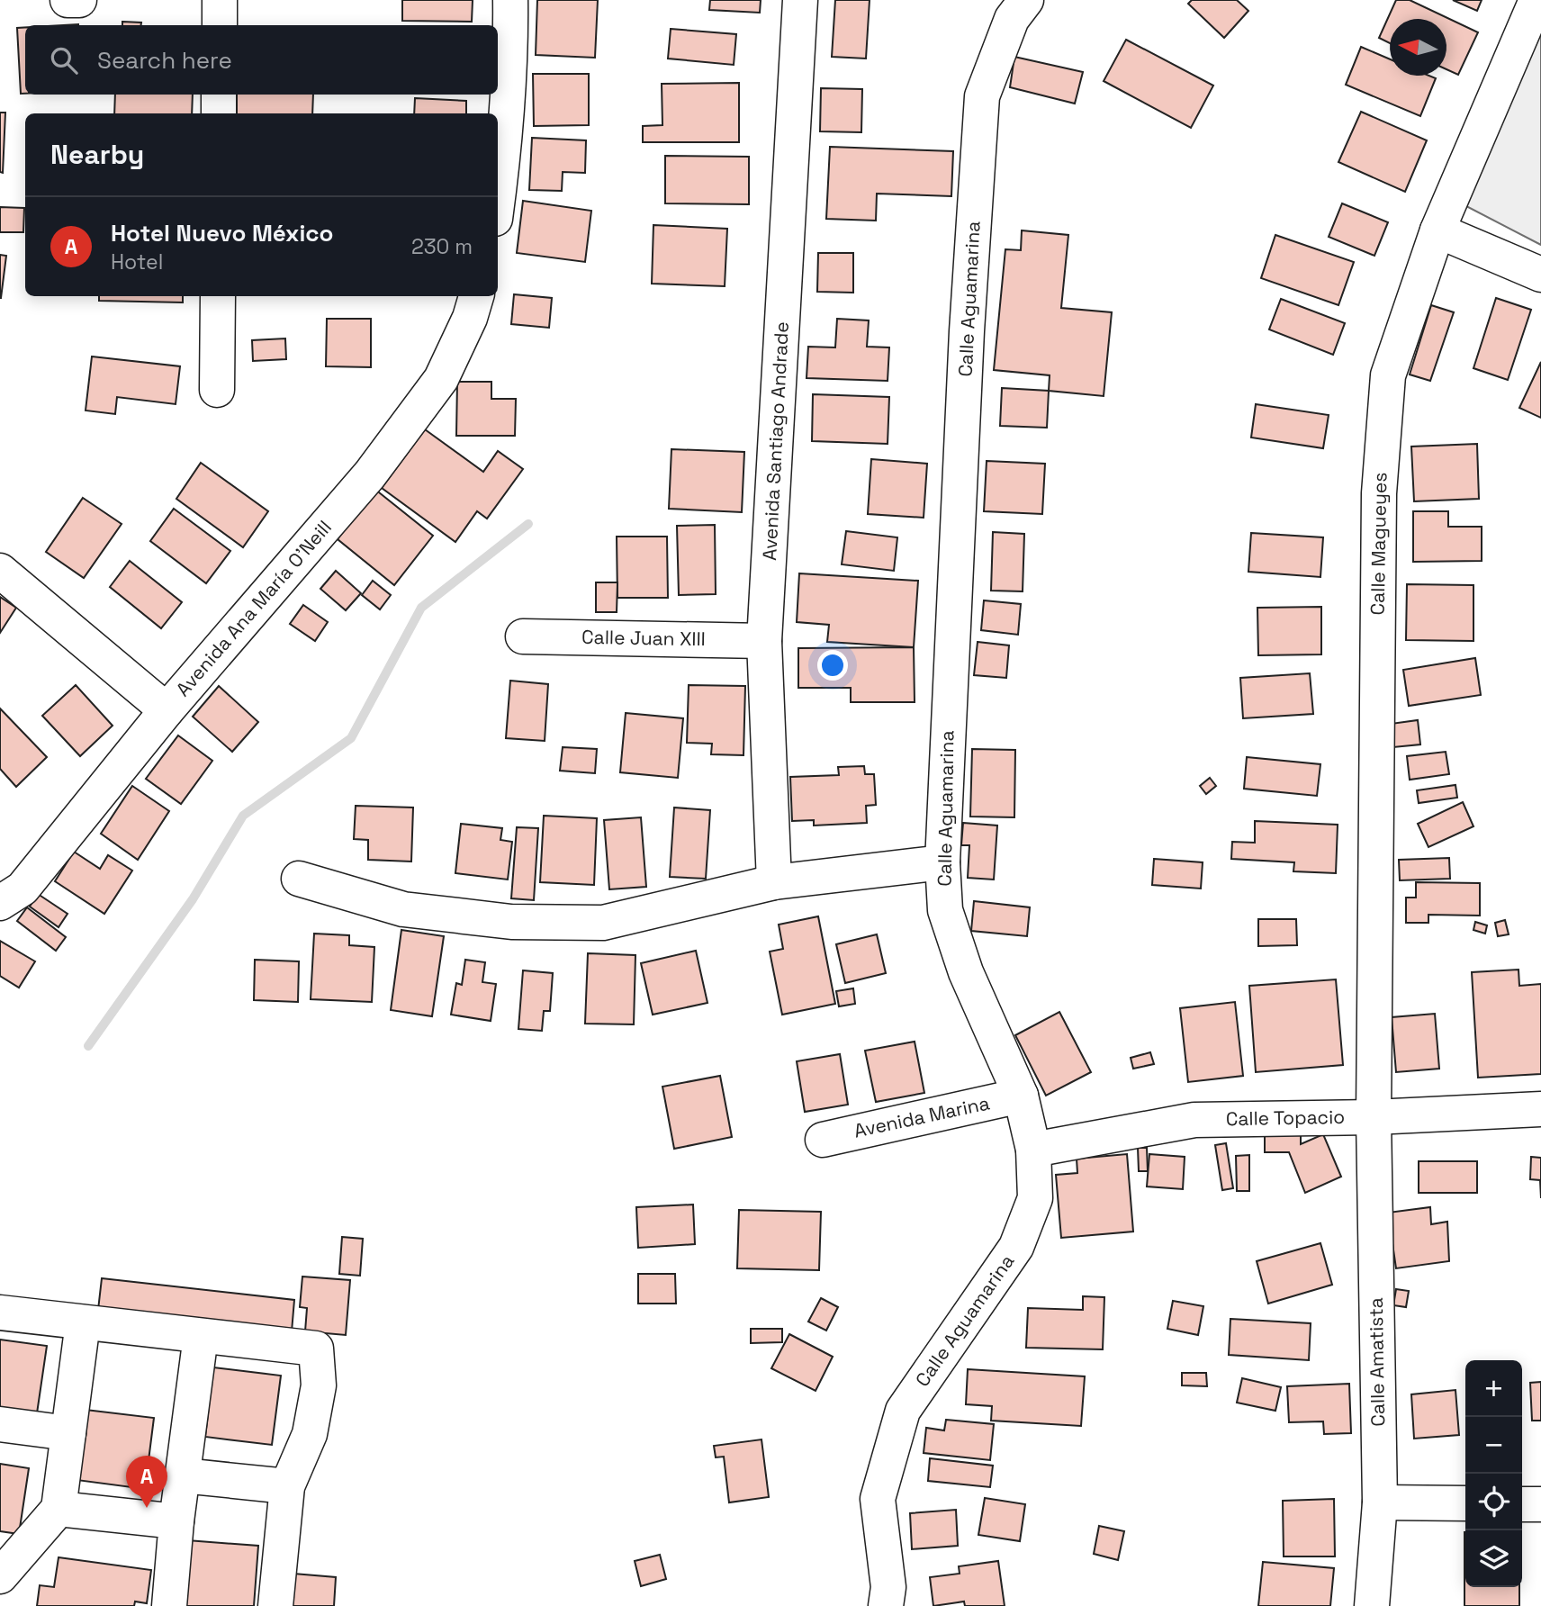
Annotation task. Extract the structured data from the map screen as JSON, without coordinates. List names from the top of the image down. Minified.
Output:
{"streets":{"street":["Calle Aguamarina","Avenida Santiago Andrade","Calle Magueyes","Avenida Ana María O'Neill","Calle Juan XIII","Avenida Marina","Calle Topacio","Calle Amatista"]},"crossings":[["Calle Aguamarina","Avenida Marina"],["Calle Aguamarina","Calle Topacio"],["Avenida Santiago Andrade","Calle Juan XIII"],["Calle Magueyes","Calle Topacio"],["Calle Magueyes","Calle Amatista"],["Calle Topacio","Calle Amatista"]],"north":"left","page":{"search":"Search here","heading":"Nearby","list":[{"mark":"A","name":"Hotel Nuevo México","note":"Hotel","value":"230 m"}],"map_buttons":["+","−"],"pins":"A"}}
